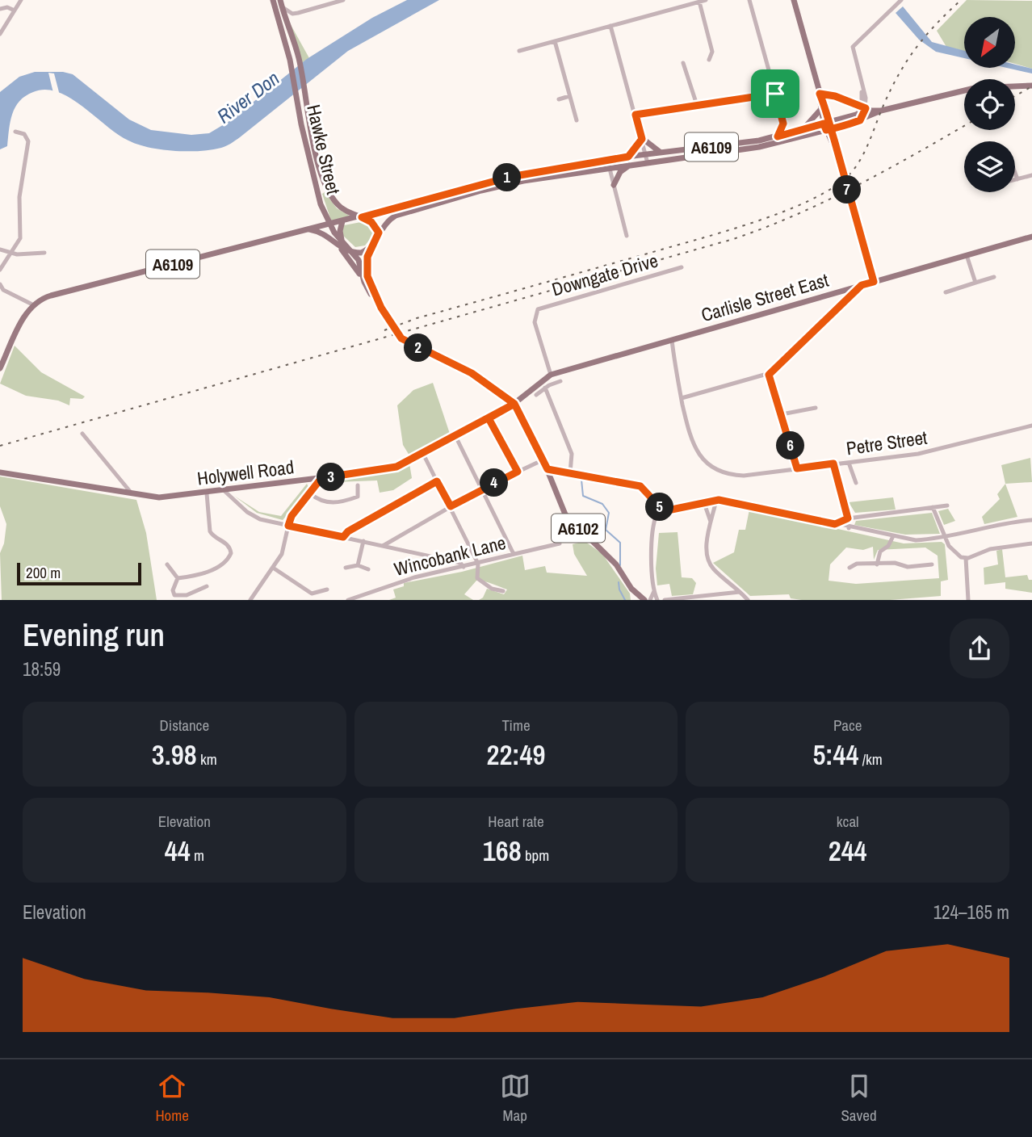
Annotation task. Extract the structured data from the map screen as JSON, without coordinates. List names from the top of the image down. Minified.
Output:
{"streets":{"main road":["A6109","Hawke Street","Carlisle Street East","Holywell Road","A6102"],"street":["Downgate Drive","Petre Street","Wincobank Lane"]},"crossings":[["A6109","Hawke Street"],["A6109","A6102"],["Hawke Street","A6102"],["Downgate Drive","Carlisle Street East"],["Carlisle Street East","Petre Street"],["Carlisle Street East","Holywell Road"],["Carlisle Street East","A6102"],["Holywell Road","A6102"]],"water":["River Don"],"scale_bar":"200 m","north":"bottom left","page":{"pins":["1","7","2","6","3","4","5"],"scale":"200 m","heading":["Evening run","18:59"],"stats":[["Distance","3.98 km"],["Time","22:49"],["Pace","5:44 /km"],["Elevation","44 m"],["Heart rate","168 bpm"],["kcal","244"]],"chart":["Elevation","124–165 m"],"tabs":["Home","Map","Saved"]}}
